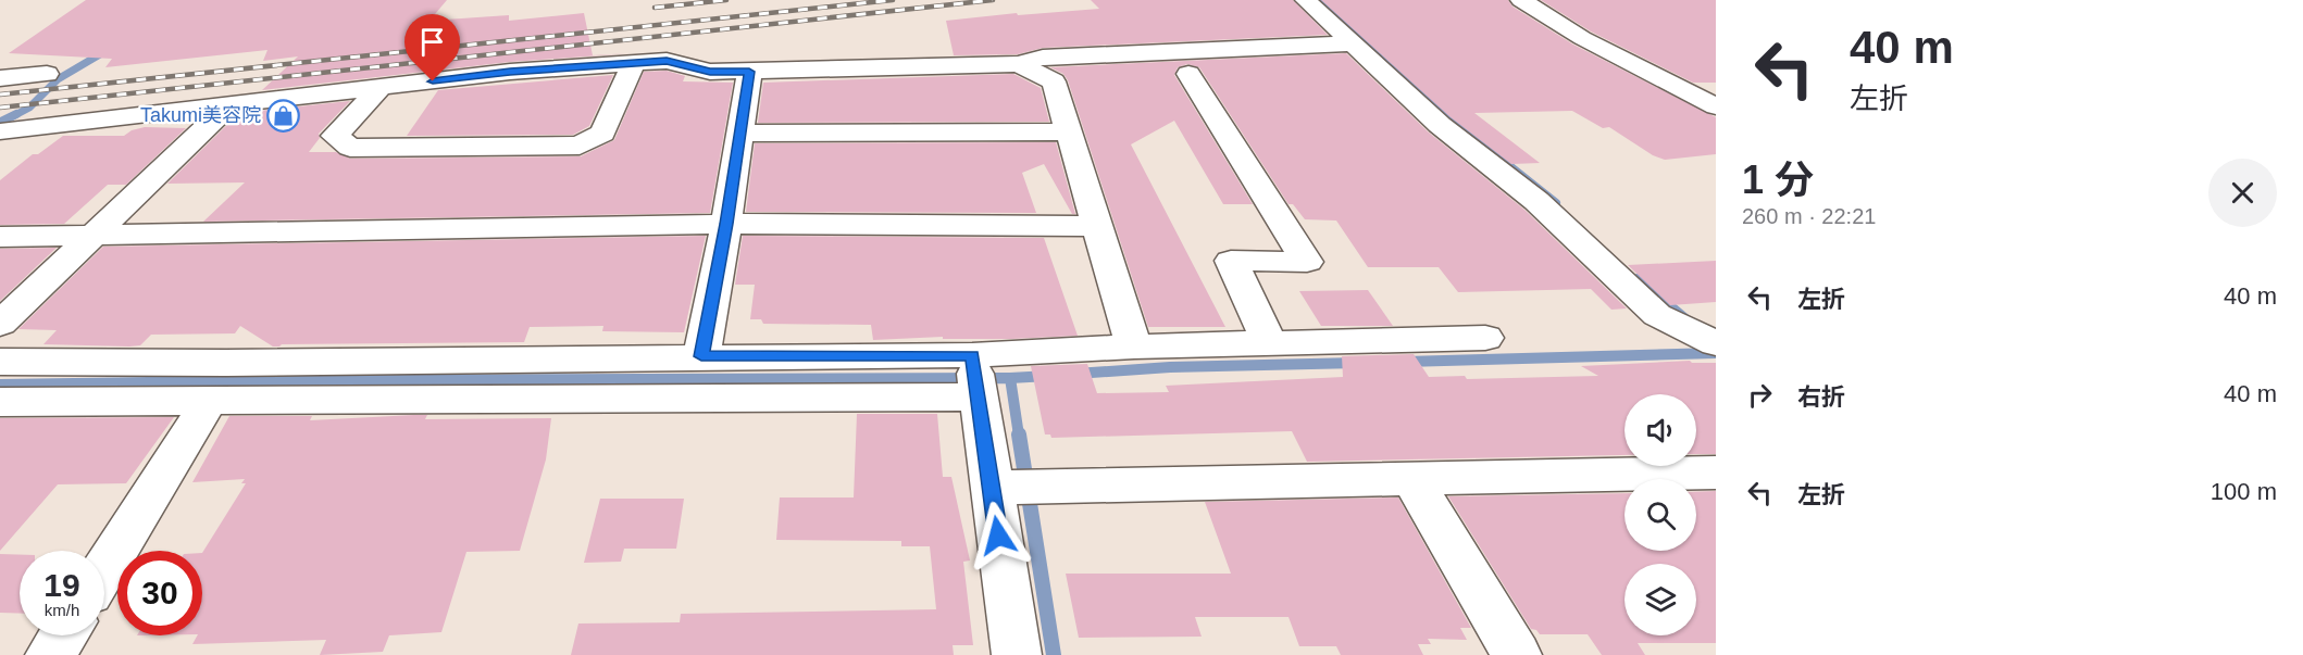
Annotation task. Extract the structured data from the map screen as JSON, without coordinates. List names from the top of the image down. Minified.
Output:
{"places":{"shop":["Takumi美容院"]},"page":{"turn":["40 m","左折"],"heading":["1 分","260 m · 22:21"],"list":[{"name":"左折","value":"40 m"},{"name":"右折","value":"40 m"},{"name":"左折","value":"100 m"}],"speed":"19 km/h","limit":"30"}}
